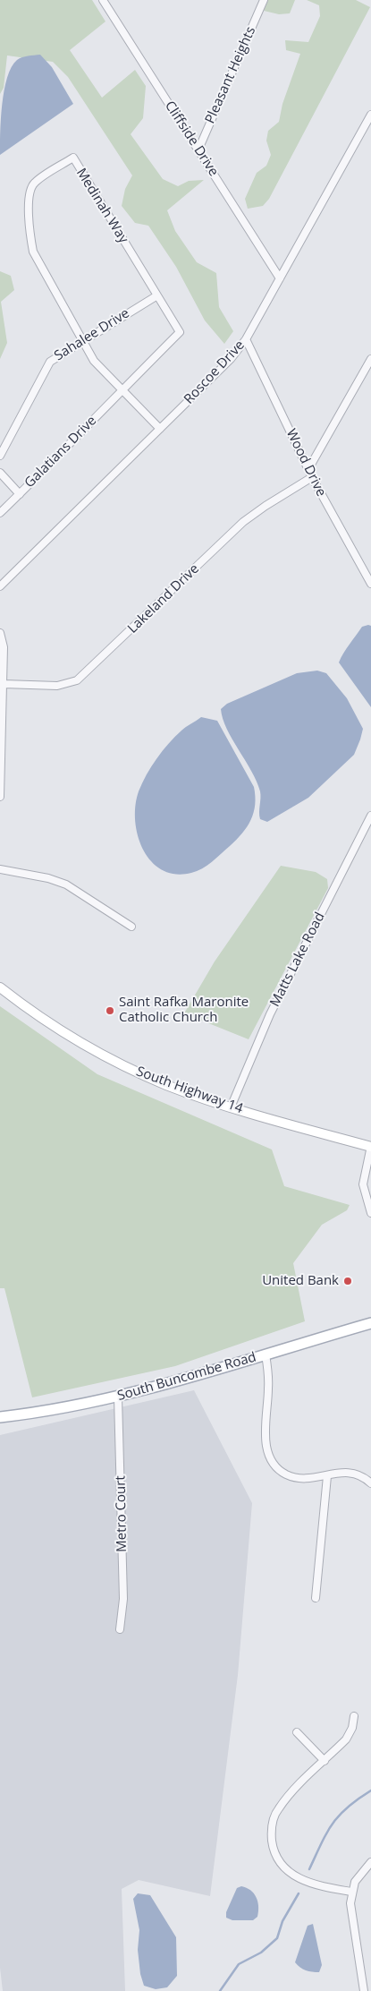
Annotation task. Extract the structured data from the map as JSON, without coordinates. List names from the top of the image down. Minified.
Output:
{"streets":{"main road":["South Highway 14","South Buncombe Road"],"street":["Pleasant Heights","Cliffside Drive","Medinah Way","Sahalee Drive","Roscoe Drive","Galatians Drive","Wood Drive","Lakeland Drive","Matts Lake Road","Metro Court"]},"crossings":[["Pleasant Heights","Cliffside Drive"],["Cliffside Drive","Roscoe Drive"],["Medinah Way","Sahalee Drive"],["Medinah Way","Roscoe Drive"],["Medinah Way","Galatians Drive"],["Roscoe Drive","Wood Drive"],["Wood Drive","Lakeland Drive"],["Matts Lake Road","South Highway 14"],["South Buncombe Road","Metro Court"]],"places":["Saint Rafka Maronite Catholic Church","United Bank"]}
